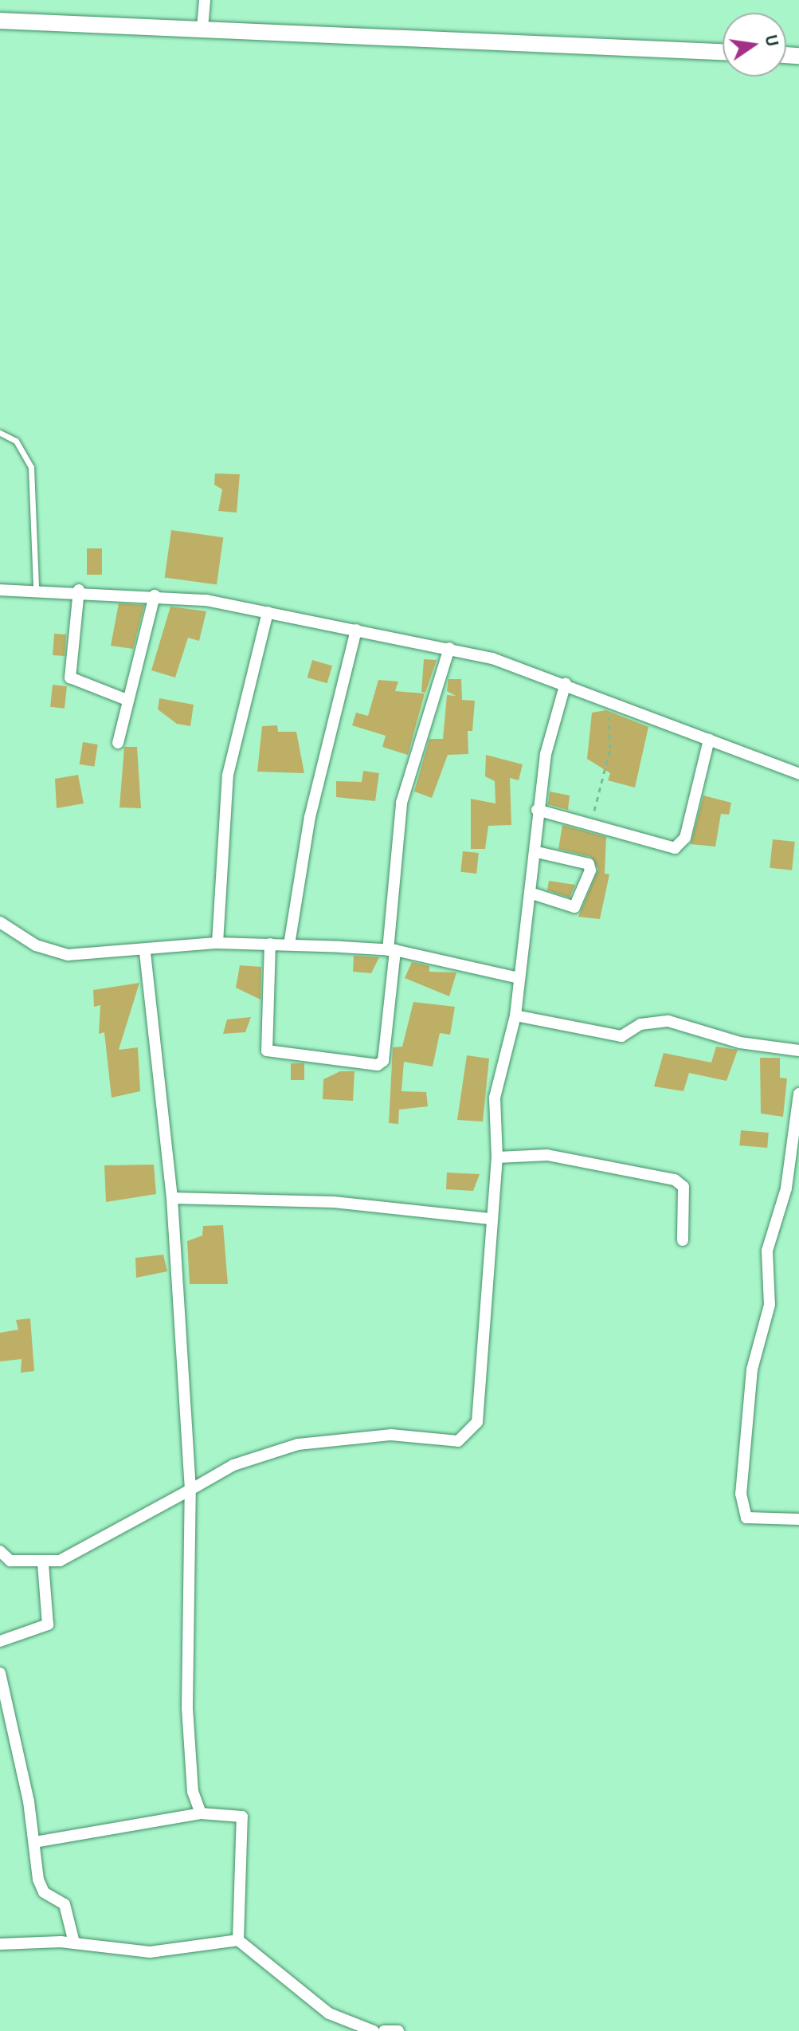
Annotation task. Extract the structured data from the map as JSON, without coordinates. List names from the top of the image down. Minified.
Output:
{"north":"right"}
